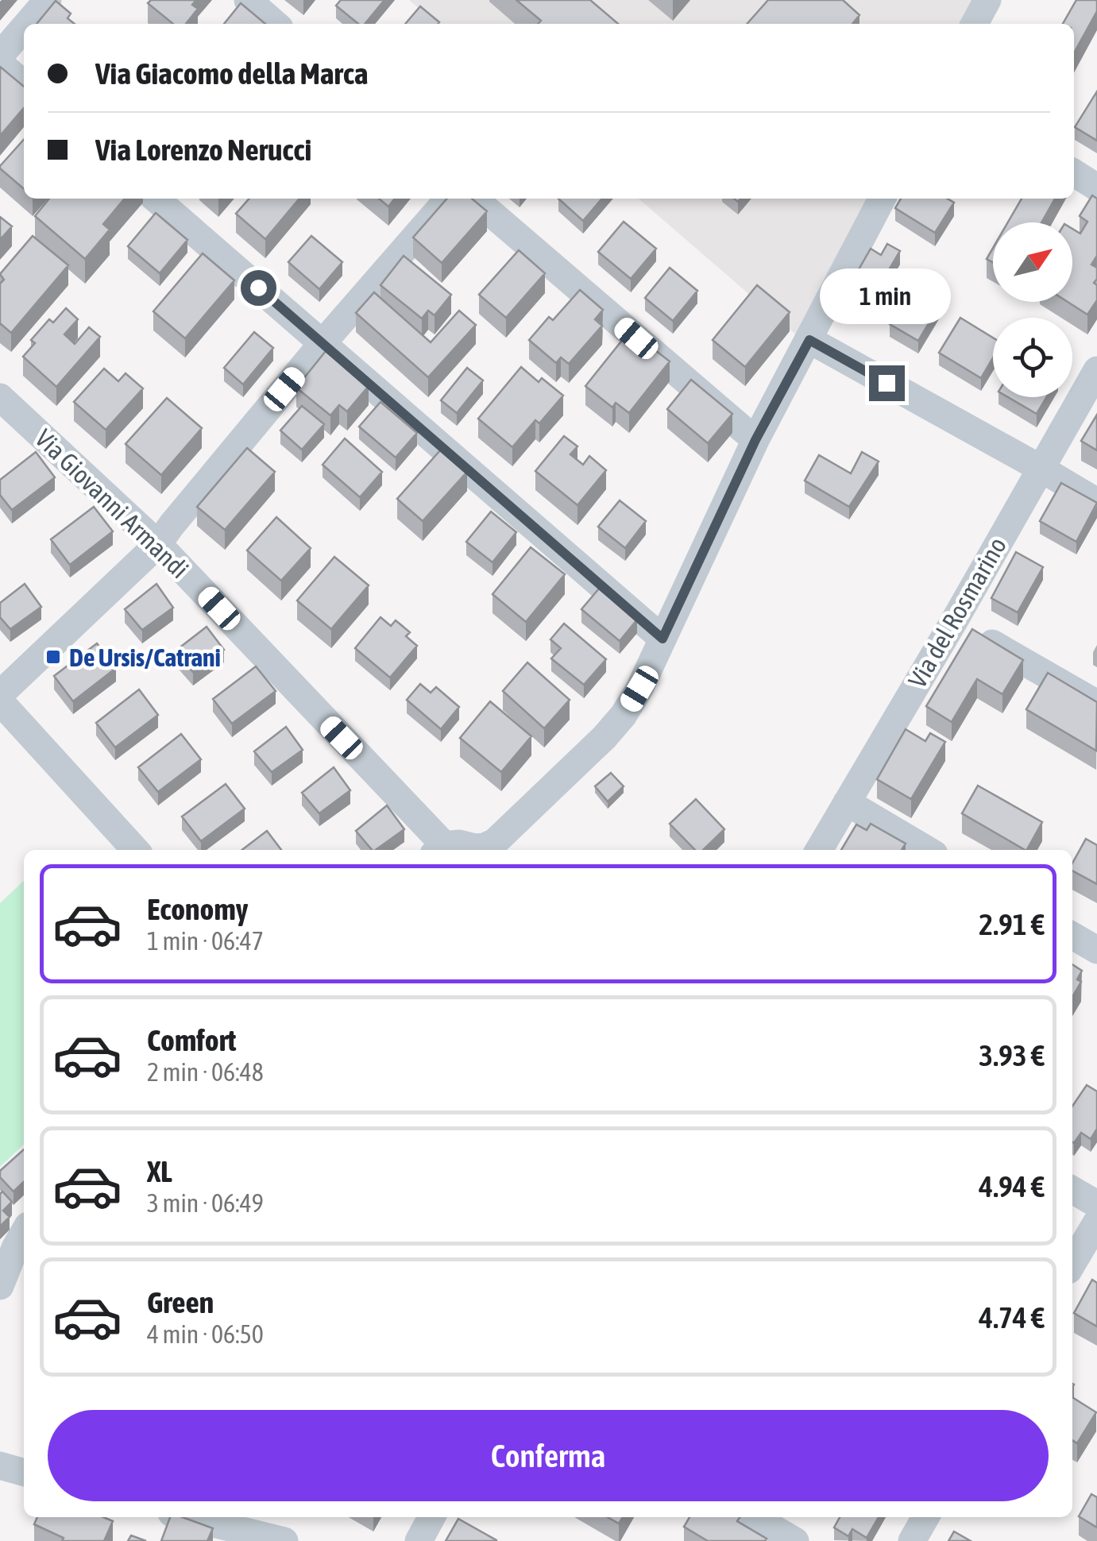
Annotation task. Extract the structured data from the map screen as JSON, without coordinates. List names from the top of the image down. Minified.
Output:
{"streets":{"street":["Via Giovanni Armandi","Via del Rosmarino"]},"places":{"transit":["De Ursis/Catrani"]},"north":"top right","page":{"banner":["Via Giacomo della Marca","Via Lorenzo Nerucci"],"bubble":"1 min","list":[{"name":"Economy","note":"1 min · 06:47","value":"2.91 €"},{"name":"Comfort","note":"2 min · 06:48","value":"3.93 €"},{"name":"XL","note":"3 min · 06:49","value":"4.94 €"},{"name":"Green","note":"4 min · 06:50","value":"4.74 €"}],"buttons":"Conferma"}}
